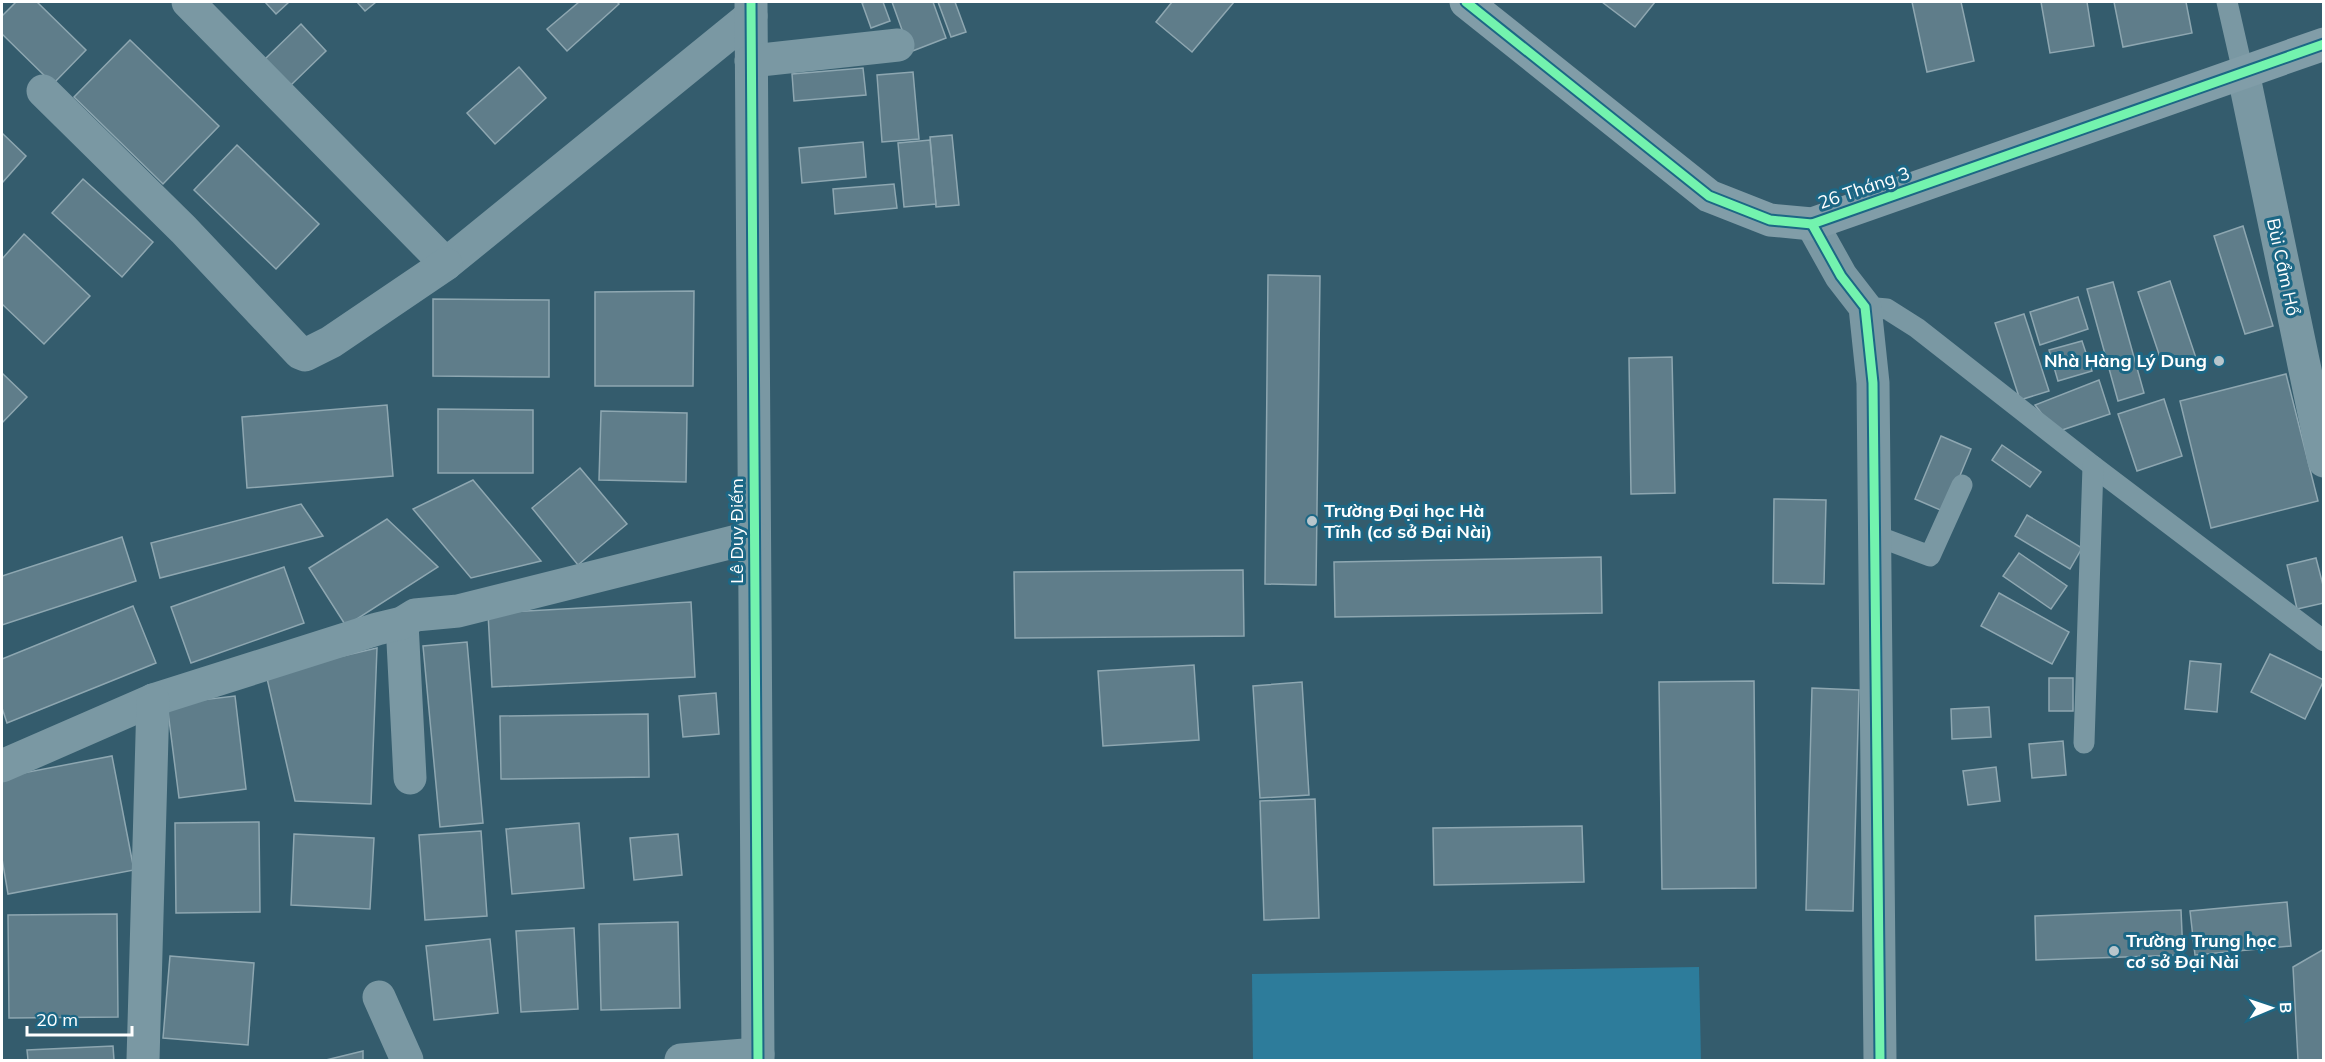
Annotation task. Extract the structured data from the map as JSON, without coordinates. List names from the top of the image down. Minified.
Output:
{"streets":{"street":["26 Tháng 3","Bùi Cẩm Hổ","Lê Duy Điếm"]},"crossings":[["26 Tháng 3","Bùi Cẩm Hổ"]],"places":["Nhà Hàng Lý Dung","Trường Đại học Hà Tĩnh (cơ sở Đại Nài)","Trường Trung học cơ sở Đại Nài"],"scale_bar":"20 m","north":"right"}
